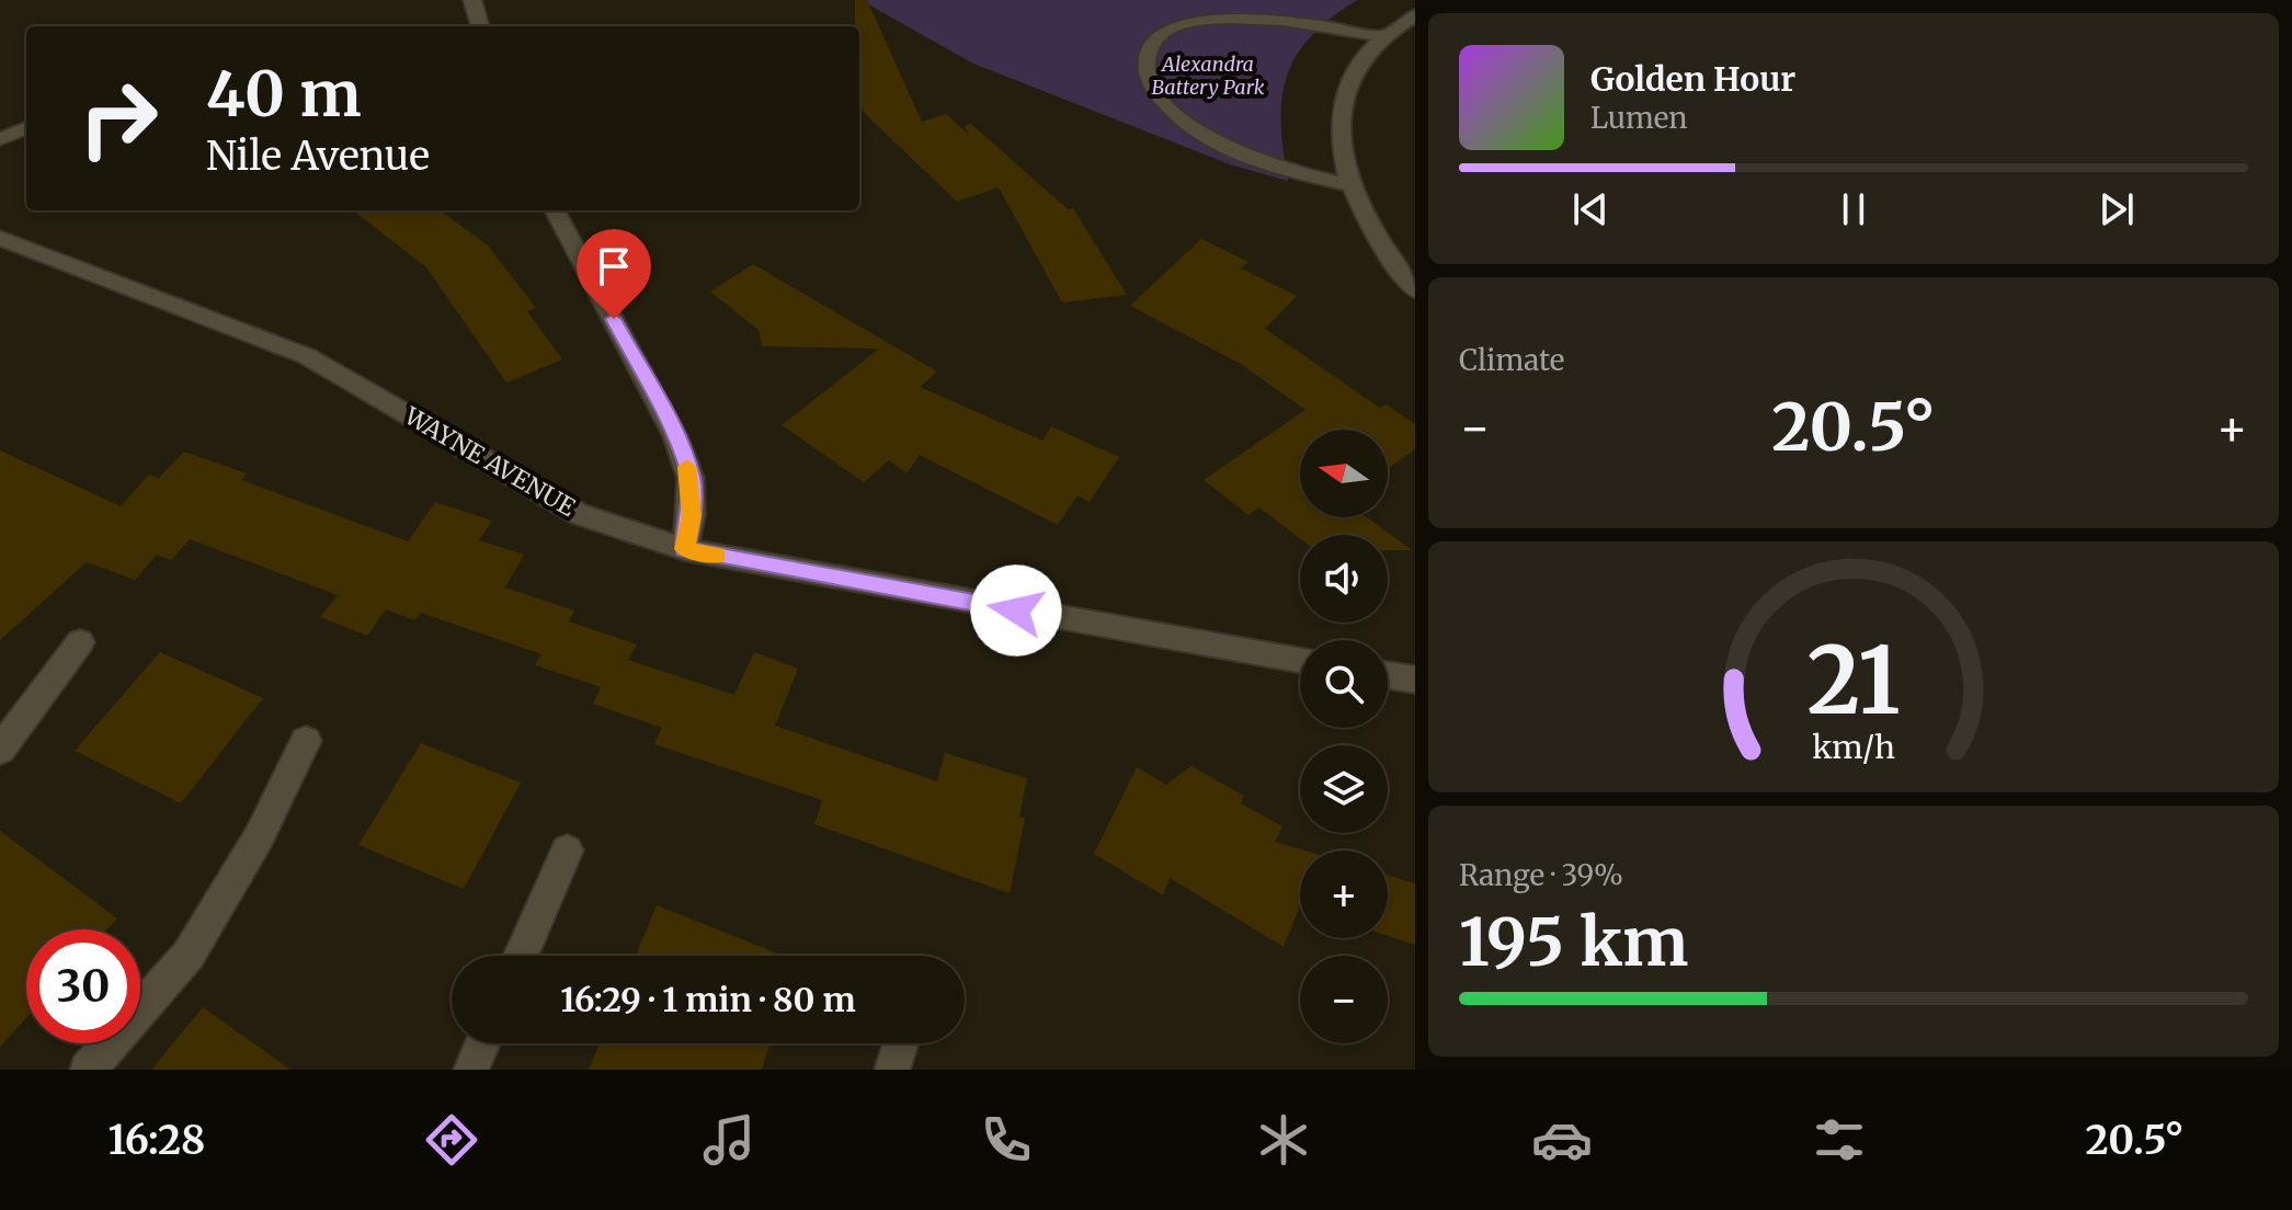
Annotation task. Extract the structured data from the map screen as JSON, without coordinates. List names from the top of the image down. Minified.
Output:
{"streets":{"street":["WAYNE AVENUE"]},"parks":["Alexandra Battery Park"],"north":"left","page":{"turn":["40 m","Nile Avenue"],"song":["Golden Hour","Lumen"],"tile":["Climate",["Range · 39%","195 km"]],"heat":["−","20.5°","+"],"map_buttons":["+","−"],"limit":"30","trip":"16:29 · 1 min · 80 m","tabs":["16:28","20.5°"],"gauge":["21","km/h"]}}
